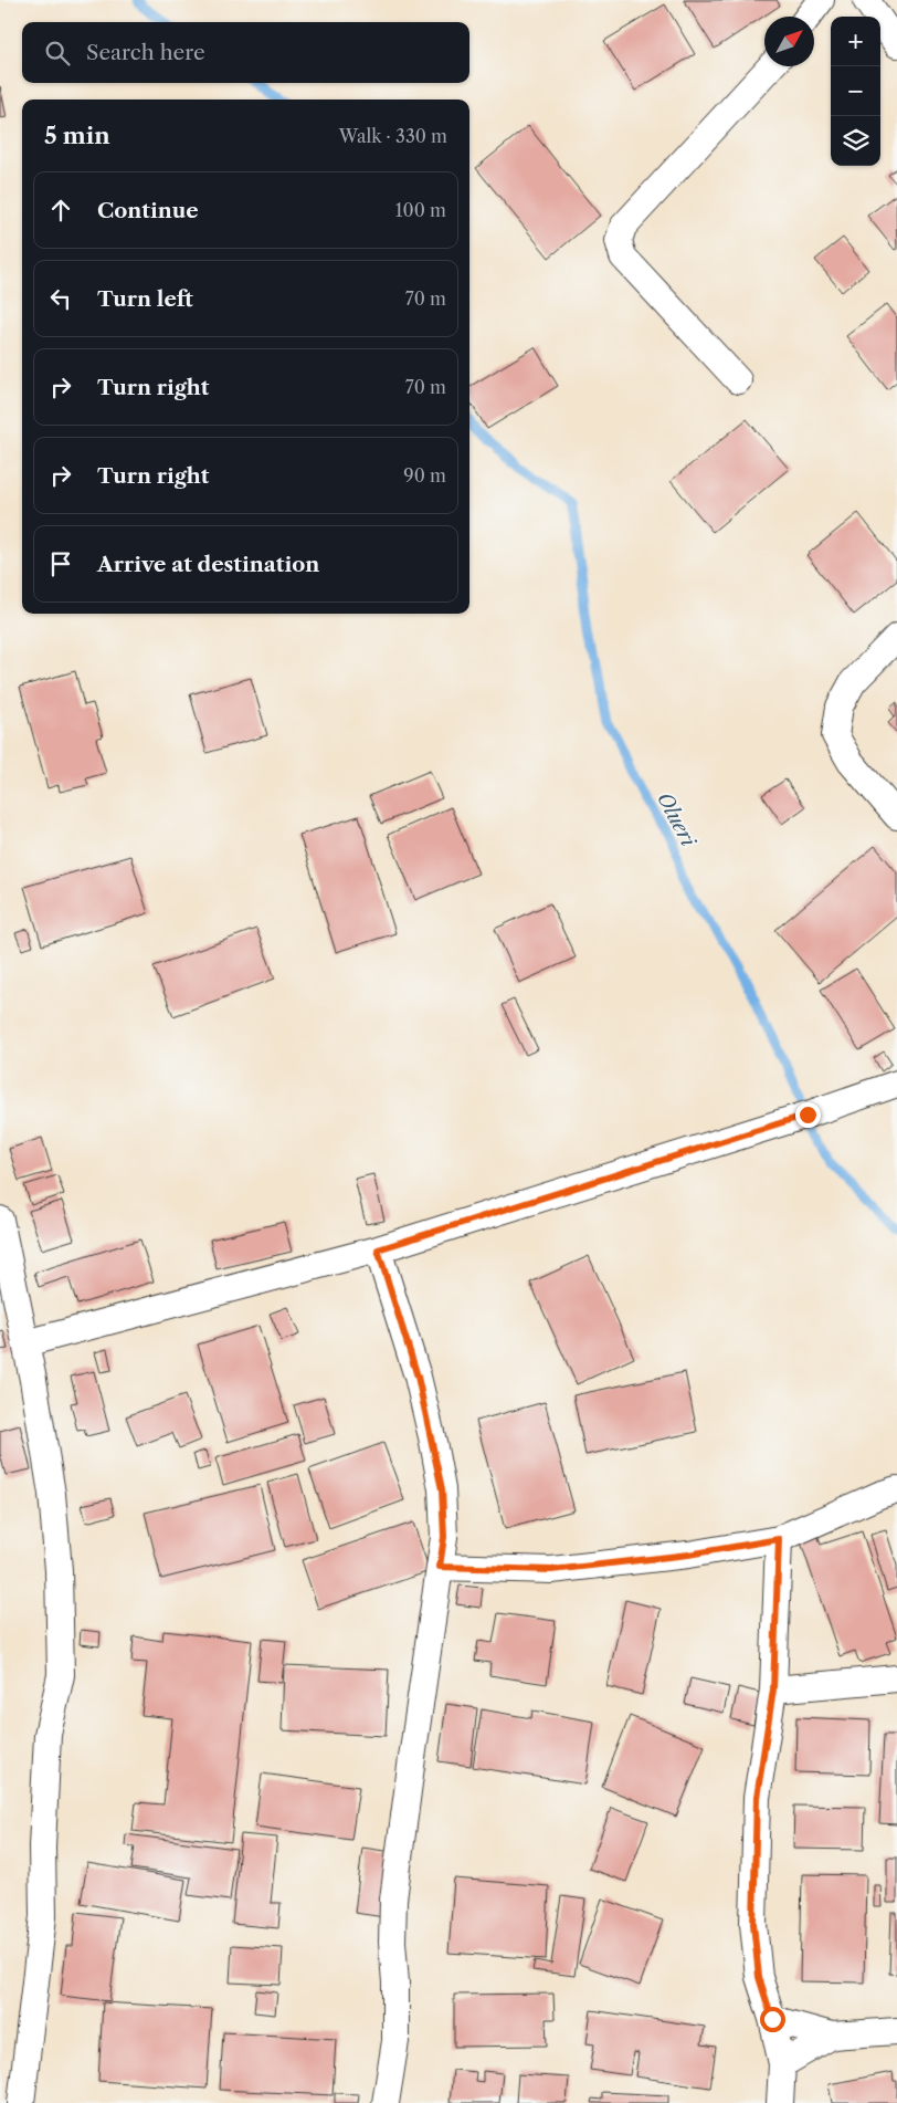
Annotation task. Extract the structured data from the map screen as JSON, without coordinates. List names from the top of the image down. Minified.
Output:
{"water":["Olueri"],"north":"top right","page":{"map_buttons":["+","−"],"search":"Search here","heading":["5 min","Walk · 330 m"],"list":[["Continue","100 m"],["Turn left","70 m"],["Turn right","70 m"],["Turn right","90 m"],"Arrive at destination"]}}
